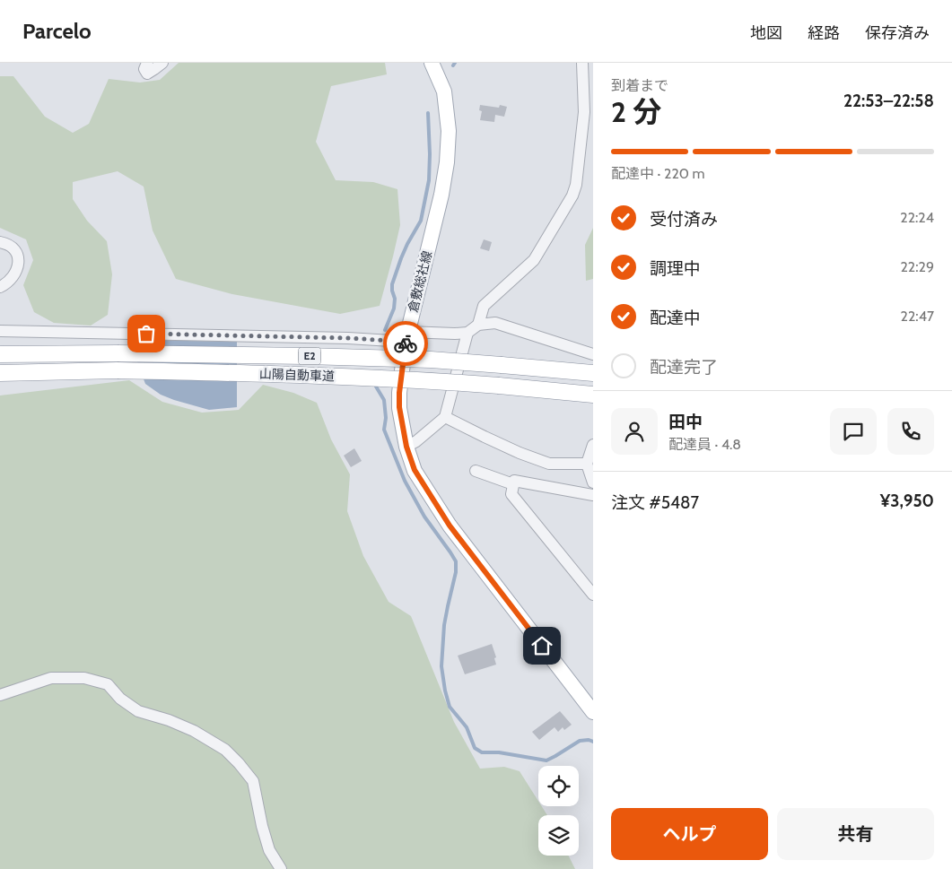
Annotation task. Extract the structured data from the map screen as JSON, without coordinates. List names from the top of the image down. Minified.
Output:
{"streets":{"highway":["E2","山陽自動車道"],"main road":["倉敷総社線"]},"page":{"header":"Parcelo","nav":["地図","経路","保存済み"],"heading":["2 分","到着まで","22:53–22:58"],"panel":["田中","配達員 · 4.8","注文 #5487","¥3,950"],"bar":"配達中 · 220 m","list":[["受付済み","22:24"],["調理中","22:29"],["配達中","22:47"],"配達完了"],"buttons":["ヘルプ","共有"]}}
